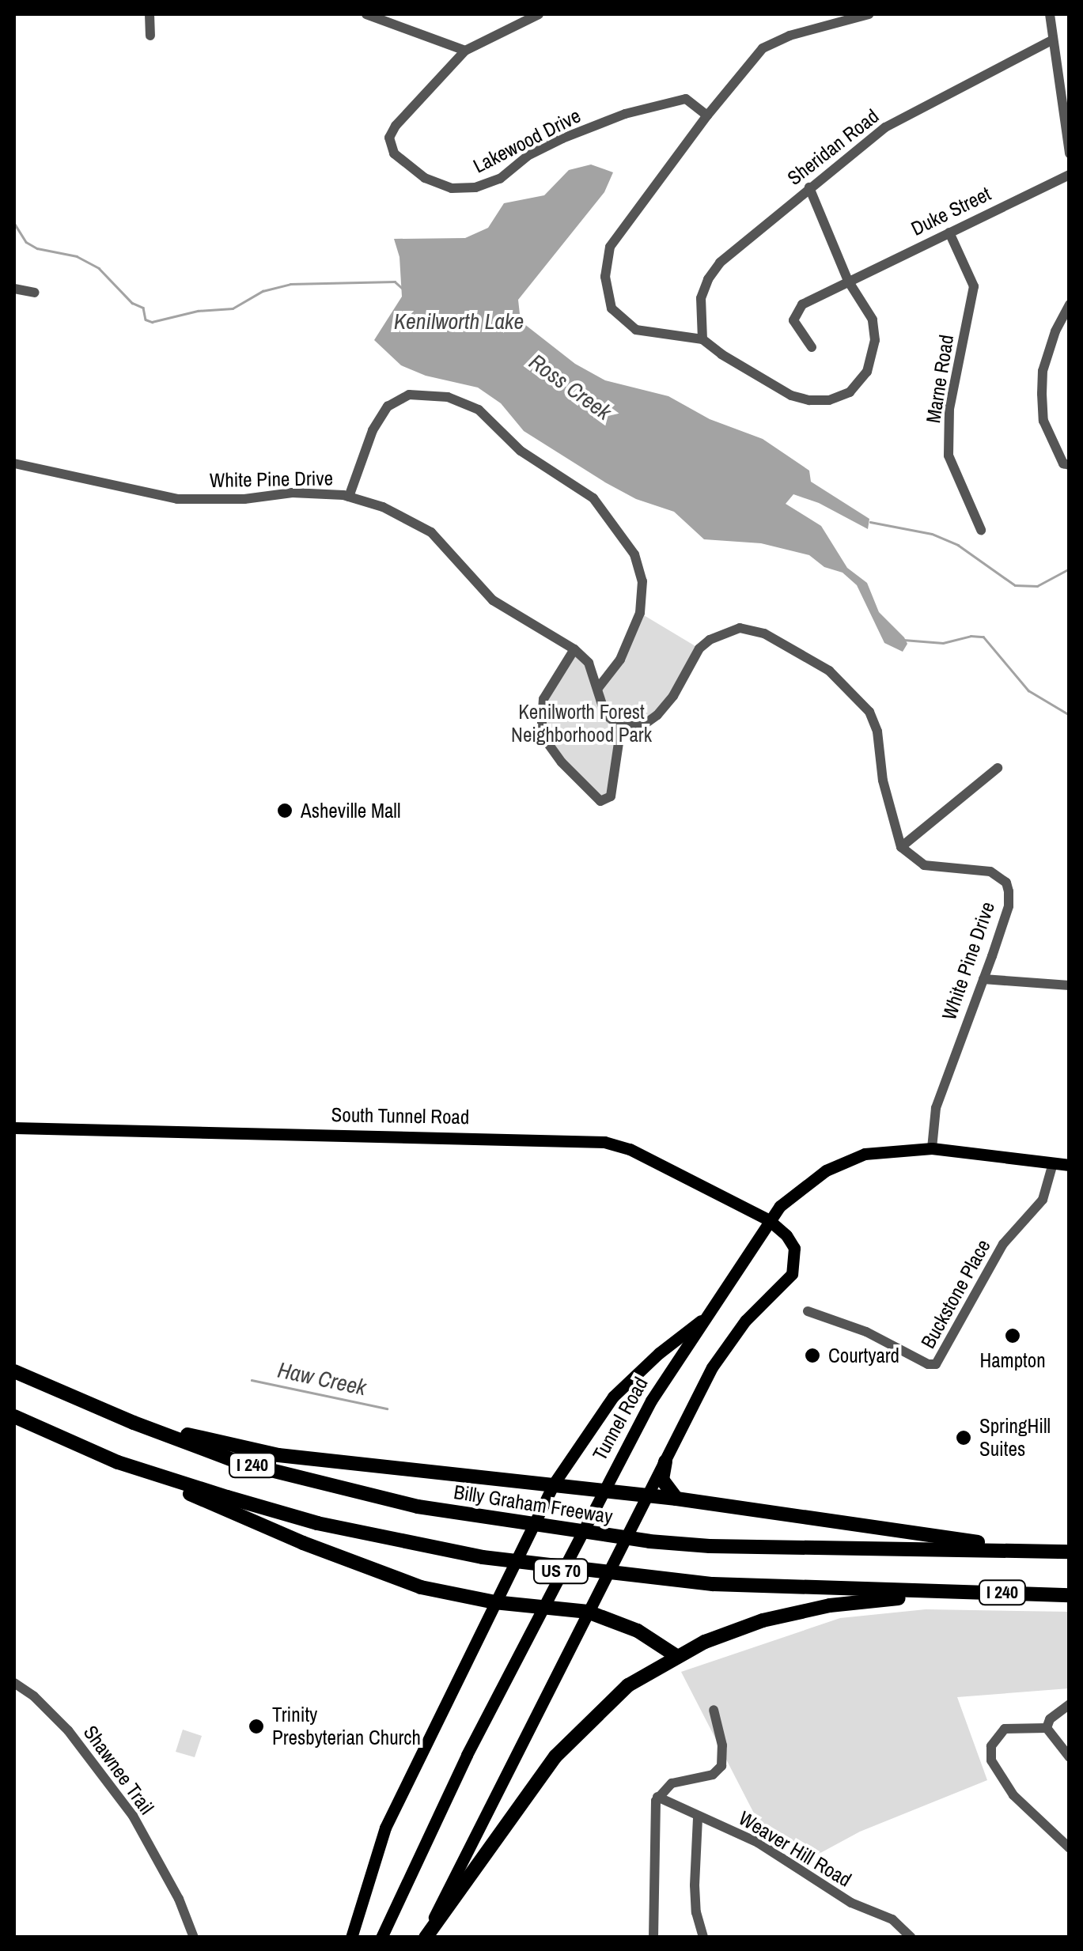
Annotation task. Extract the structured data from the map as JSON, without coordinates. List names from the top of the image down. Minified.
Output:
{"streets":{"highway":["I 240","Billy Graham Freeway"],"main road":["South Tunnel Road","Tunnel Road","US 70"],"street":["Lakewood Drive","Sheridan Road","Duke Street","Marne Road","White Pine Drive","Buckstone Place","Shawnee Trail","Weaver Hill Road"]},"crossings":[["Duke Street","Marne Road"],["White Pine Drive","Tunnel Road"],["South Tunnel Road","Tunnel Road"],["Buckstone Place","Tunnel Road"]],"water":["Kenilworth Lake","Ross Creek","Haw Creek"],"parks":["Kenilworth Forest Neighborhood Park"],"places":["Asheville Mall","Hampton","Courtyard","SpringHill Suites","Trinity Presbyterian Church"]}
